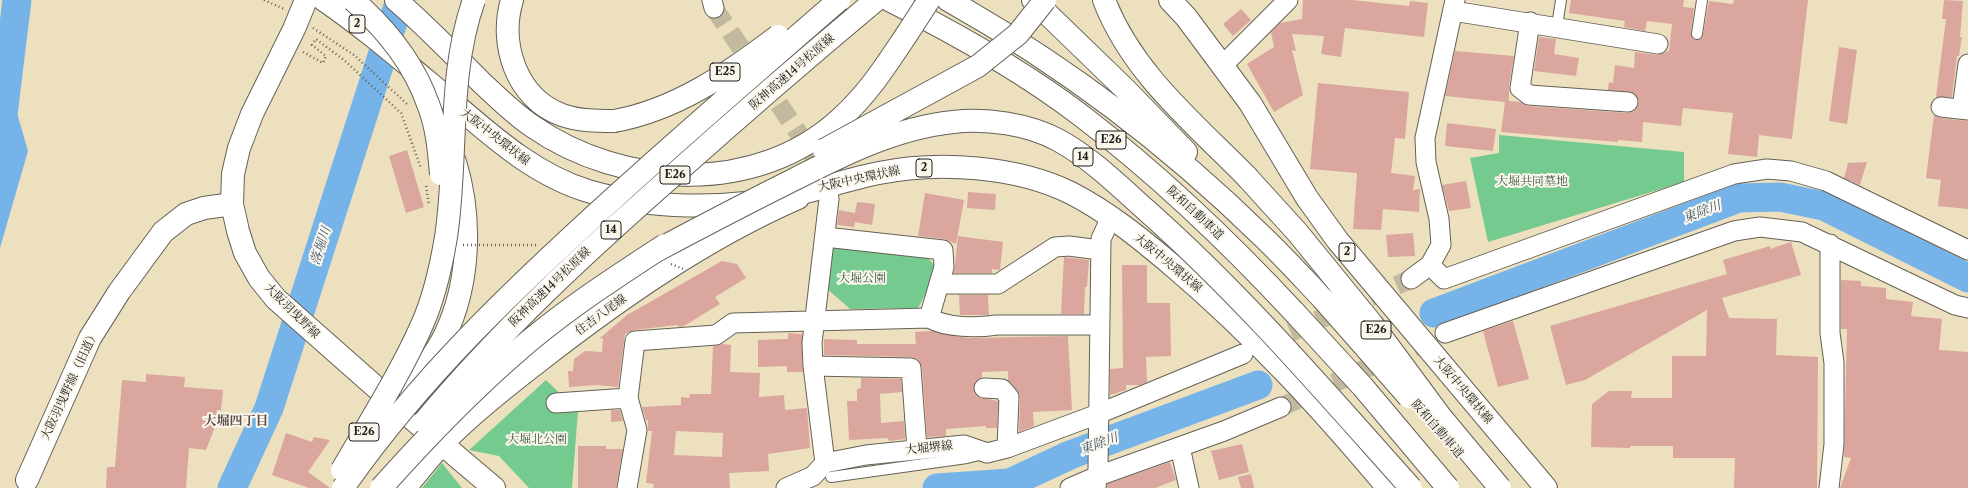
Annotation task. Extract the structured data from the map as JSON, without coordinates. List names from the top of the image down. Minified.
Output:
{"streets":{"main road":["2","E25","阪神高速14号松原線","大阪中央環状線","E26","14","阪和自動車道","大阪羽曳野線","住吉八尾線","大阪羽曳野線（旧道）"],"street":["大堀堺線"]},"crossings":[["大阪中央環状線","住吉八尾線"],["E26","阪和自動車道"],["大阪羽曳野線","住吉八尾線"],["大阪羽曳野線","大阪羽曳野線（旧道）"]],"districts":["大堀四丁目"],"water":["東除川","落堀川"],"parks":["大堀共同墓地","大堀公園","大堀北公園"]}
